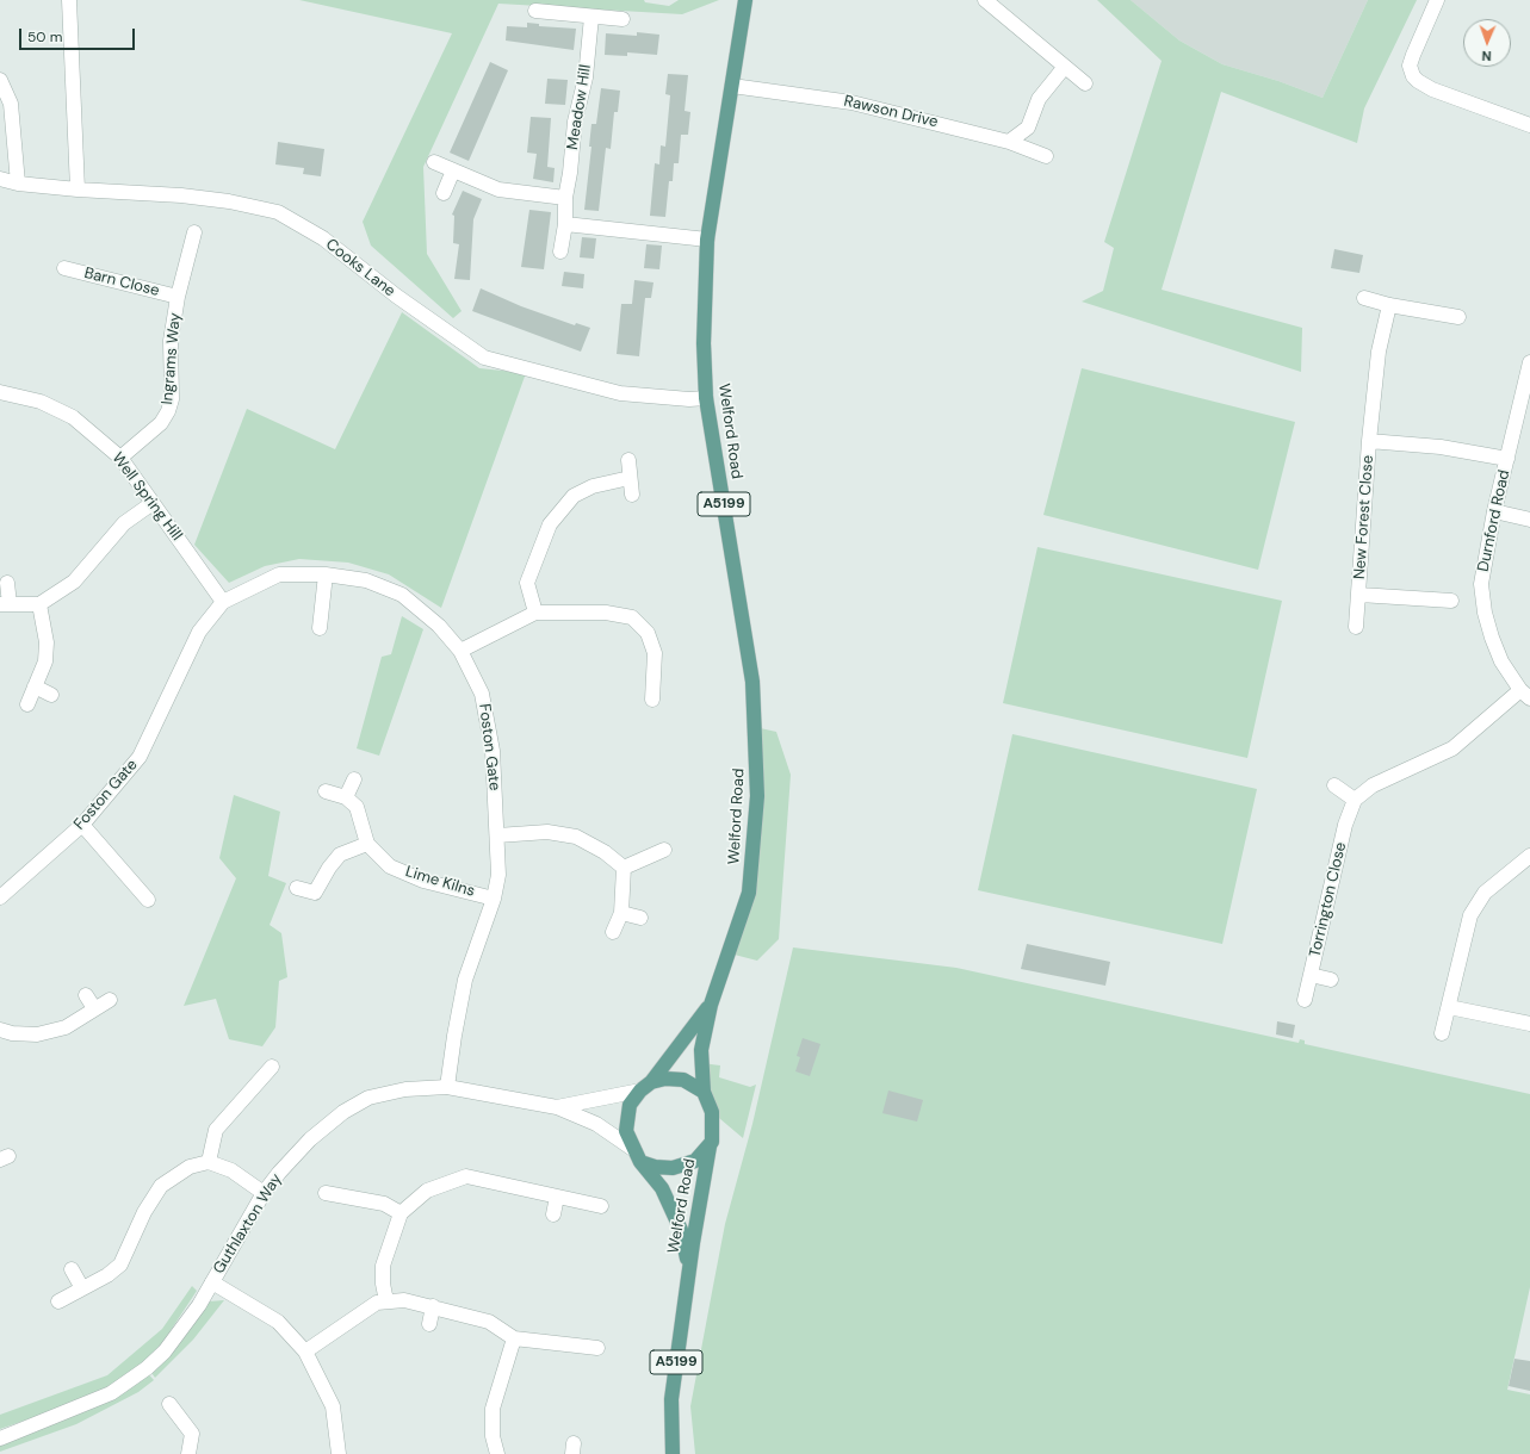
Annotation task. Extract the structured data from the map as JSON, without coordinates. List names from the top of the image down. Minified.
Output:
{"streets":{"main road":["Welford Road","A5199"],"street":["Meadow Hill","Rawson Drive","Cooks Lane","Barn Close","Ingrams Way","Well Spring Hill","New Forest Close","Durnford Road","Foston Gate","Lime Kilns","Torrington Close","Guthlaxton Way"]},"crossings":[["Rawson Drive","Welford Road"],["Cooks Lane","Welford Road"],["Barn Close","Ingrams Way"],["Ingrams Way","Well Spring Hill"],["Welford Road","Guthlaxton Way"],["Well Spring Hill","Foston Gate"],["New Forest Close","Durnford Road"],["Foston Gate","Lime Kilns"],["Foston Gate","Guthlaxton Way"]],"scale_bar":"50 m","north":"bottom"}
